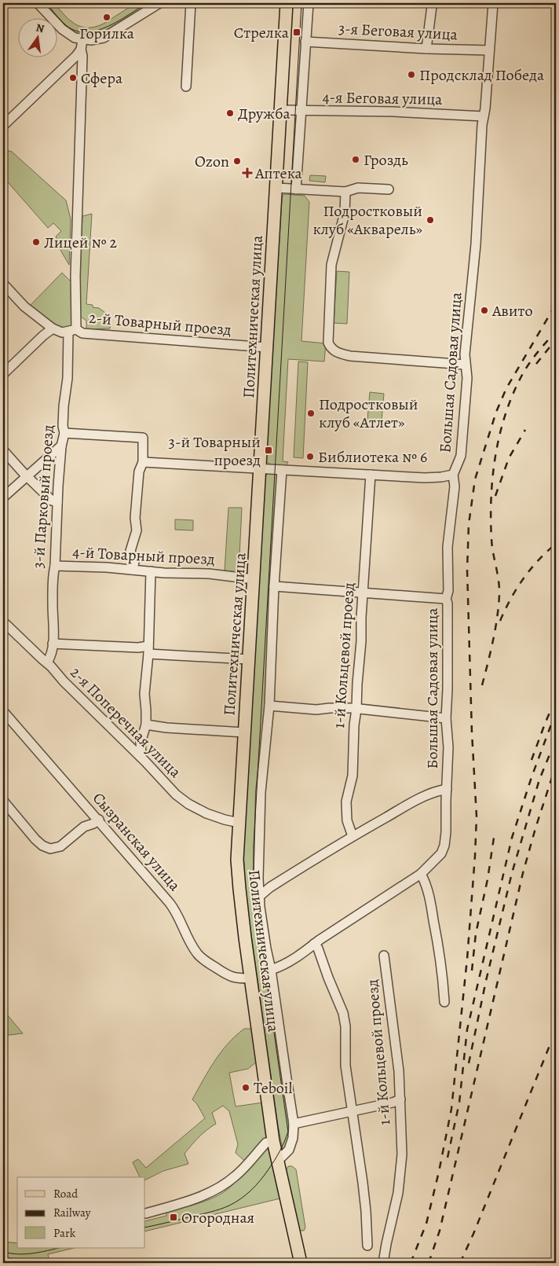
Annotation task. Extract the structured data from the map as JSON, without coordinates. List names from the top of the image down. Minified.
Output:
{"streets":{"main road":["Политехническая улица"],"street":["3-я Беговая улица","4-я Беговая улица","2-й Товарный проезд","Большая Садовая улица","3-й Парковый проезд","4-й Товарный проезд","1-й Кольцевой проезд","2-я Поперечная улица","Сызранская улица"]},"crossings":[["3-я Беговая улица","Большая Садовая улица"],["4-я Беговая улица","Политехническая улица"],["4-я Беговая улица","Большая Садовая улица"],["Политехническая улица","2-й Товарный проезд"],["Политехническая улица","4-й Товарный проезд"],["Политехническая улица","2-я Поперечная улица"],["Политехническая улица","Сызранская улица"],["2-й Товарный проезд","3-й Парковый проезд"],["Большая Садовая улица","1-й Кольцевой проезд"],["3-й Парковый проезд","4-й Товарный проезд"],["3-й Парковый проезд","2-я Поперечная улица"]],"places":{"other":["Горилка","Продсклад Победа","Сфера","Дружба","Гроздь","Ozon","Подростковый клуб «Акварель»","Лицей № 2","Авито","Подростковый клуб «Атлет»","Библиотека № 6","Teboil"],"transit":["Стрелка","3-й Товарный проезд","Огородная"],"health":["Аптека"]},"legend":["Road","Railway","Park"],"north":"top"}
